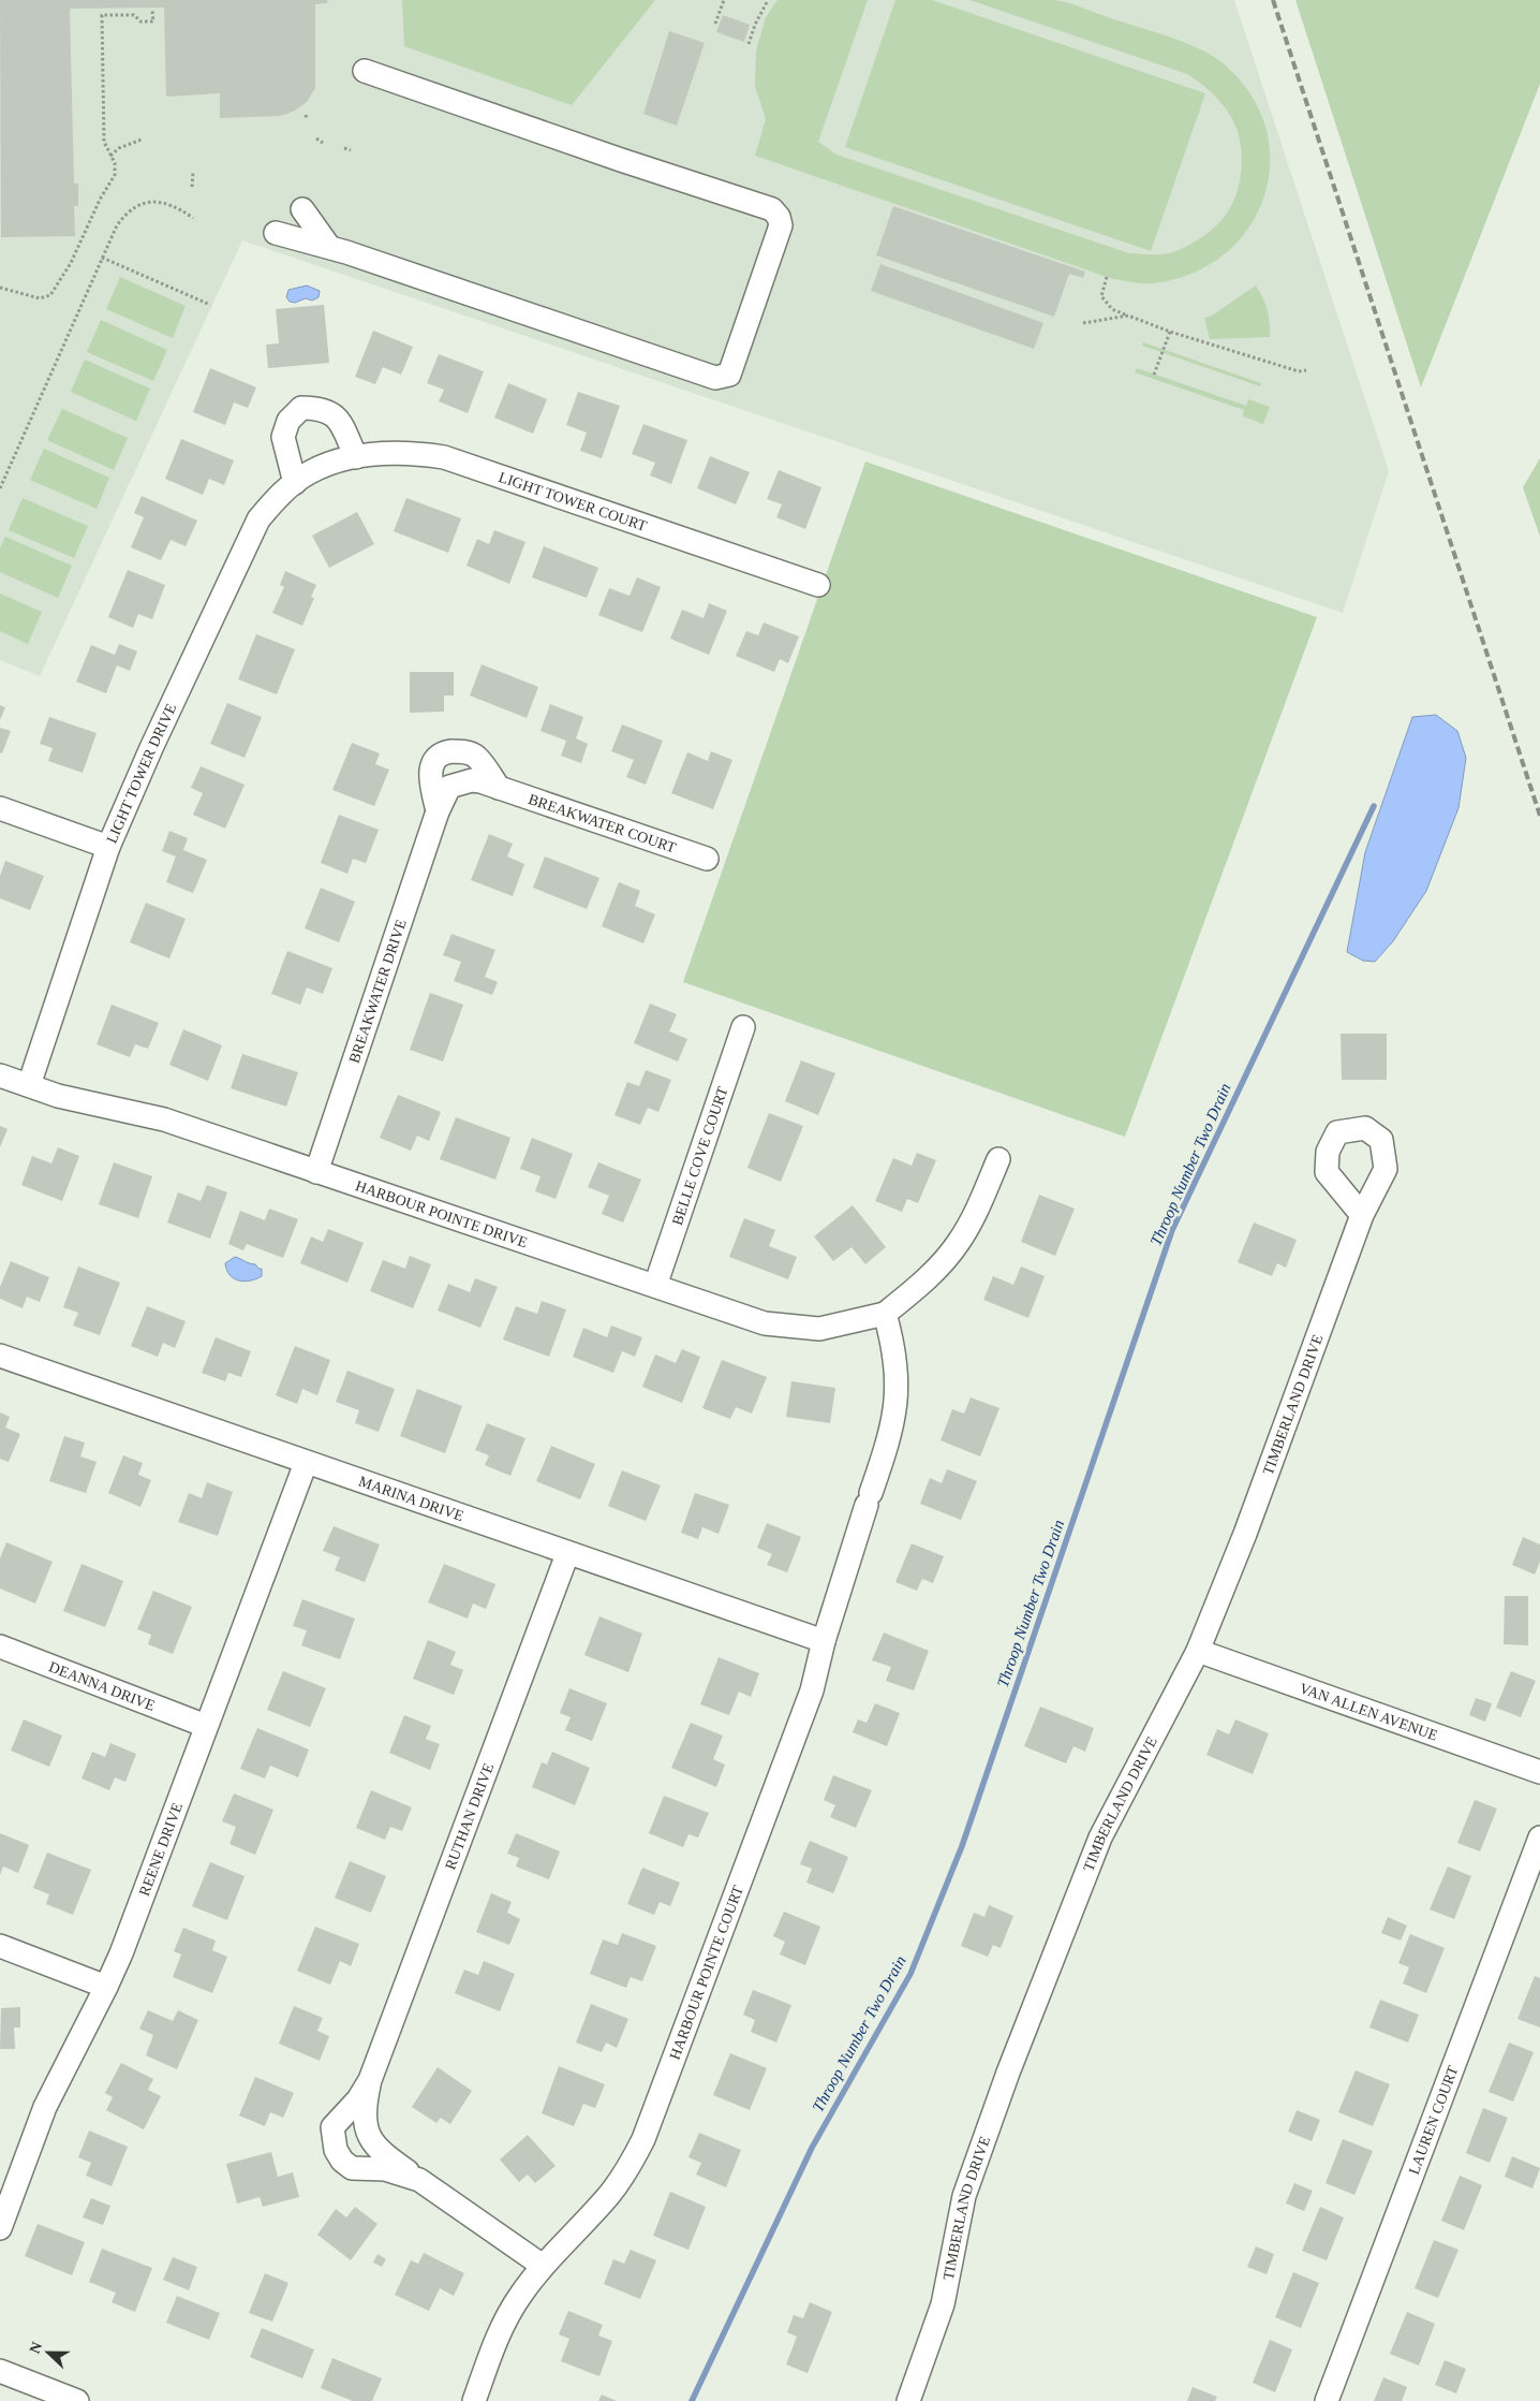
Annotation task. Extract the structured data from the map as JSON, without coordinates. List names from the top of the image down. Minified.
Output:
{"streets":{"street":["LIGHT TOWER COURT","LIGHT TOWER DRIVE","BREAKWATER COURT","BREAKWATER DRIVE","BELLE COVE COURT","HARBOUR POINTE DRIVE","TIMBERLAND DRIVE","MARINA DRIVE","DEANNA DRIVE","VAN ALLEN AVENUE","RUTHAN DRIVE","REENE DRIVE","HARBOUR POINTE COURT","LAUREN COURT"]},"crossings":[["LIGHT TOWER COURT","LIGHT TOWER DRIVE"],["LIGHT TOWER DRIVE","HARBOUR POINTE DRIVE"],["BREAKWATER COURT","BREAKWATER DRIVE"],["BREAKWATER DRIVE","HARBOUR POINTE DRIVE"],["BELLE COVE COURT","HARBOUR POINTE DRIVE"],["HARBOUR POINTE DRIVE","HARBOUR POINTE COURT"],["TIMBERLAND DRIVE","VAN ALLEN AVENUE"],["MARINA DRIVE","RUTHAN DRIVE"],["MARINA DRIVE","REENE DRIVE"],["MARINA DRIVE","HARBOUR POINTE COURT"],["DEANNA DRIVE","REENE DRIVE"],["RUTHAN DRIVE","HARBOUR POINTE COURT"]],"water":["Throop Number Two Drain"],"north":"left"}
